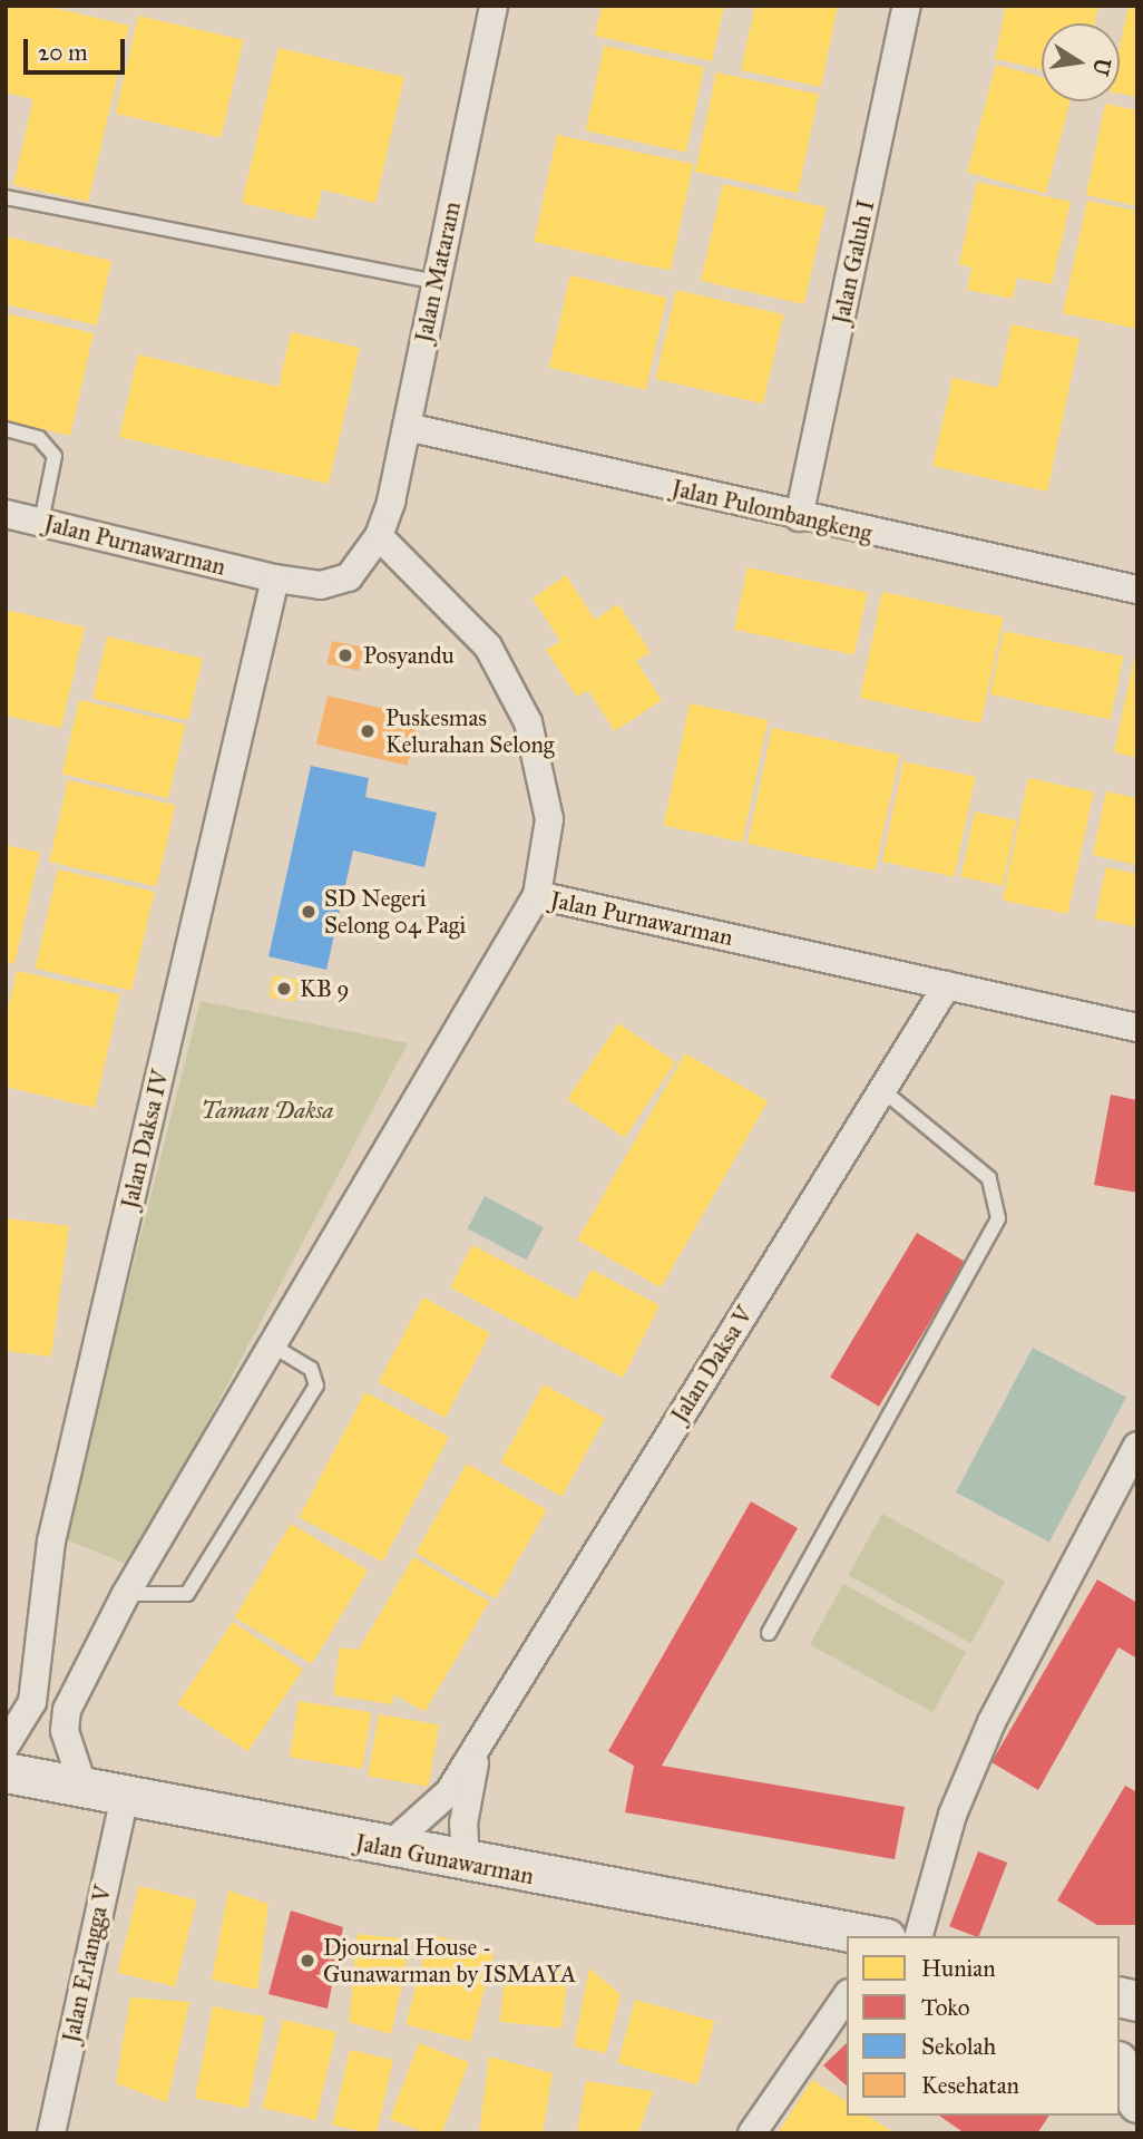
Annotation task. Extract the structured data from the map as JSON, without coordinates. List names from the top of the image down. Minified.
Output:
{"streets":{"main road":["Jalan Gunawarman"],"street":["Jalan Galuh I","Jalan Mataram","Jalan Pulombangkeng","Jalan Purnawarman","Jalan Daksa IV","Jalan Daksa V","Jalan Erlangga V"]},"crossings":[["Jalan Galuh I","Jalan Pulombangkeng"],["Jalan Mataram","Jalan Pulombangkeng"],["Jalan Mataram","Jalan Purnawarman"],["Jalan Purnawarman","Jalan Daksa IV"],["Jalan Purnawarman","Jalan Daksa V"],["Jalan Daksa V","Jalan Gunawarman"],["Jalan Gunawarman","Jalan Erlangga V"]],"parks":["Taman Daksa"],"places":["Posyandu","Puskesmas Kelurahan Selong","SD Negeri Selong 04 Pagi","KB 9","Djournal House - Gunawarman by ISMAYA"],"legend":["Hunian","Toko","Sekolah","Kesehatan"],"scale_bar":"20 m","north":"right"}
